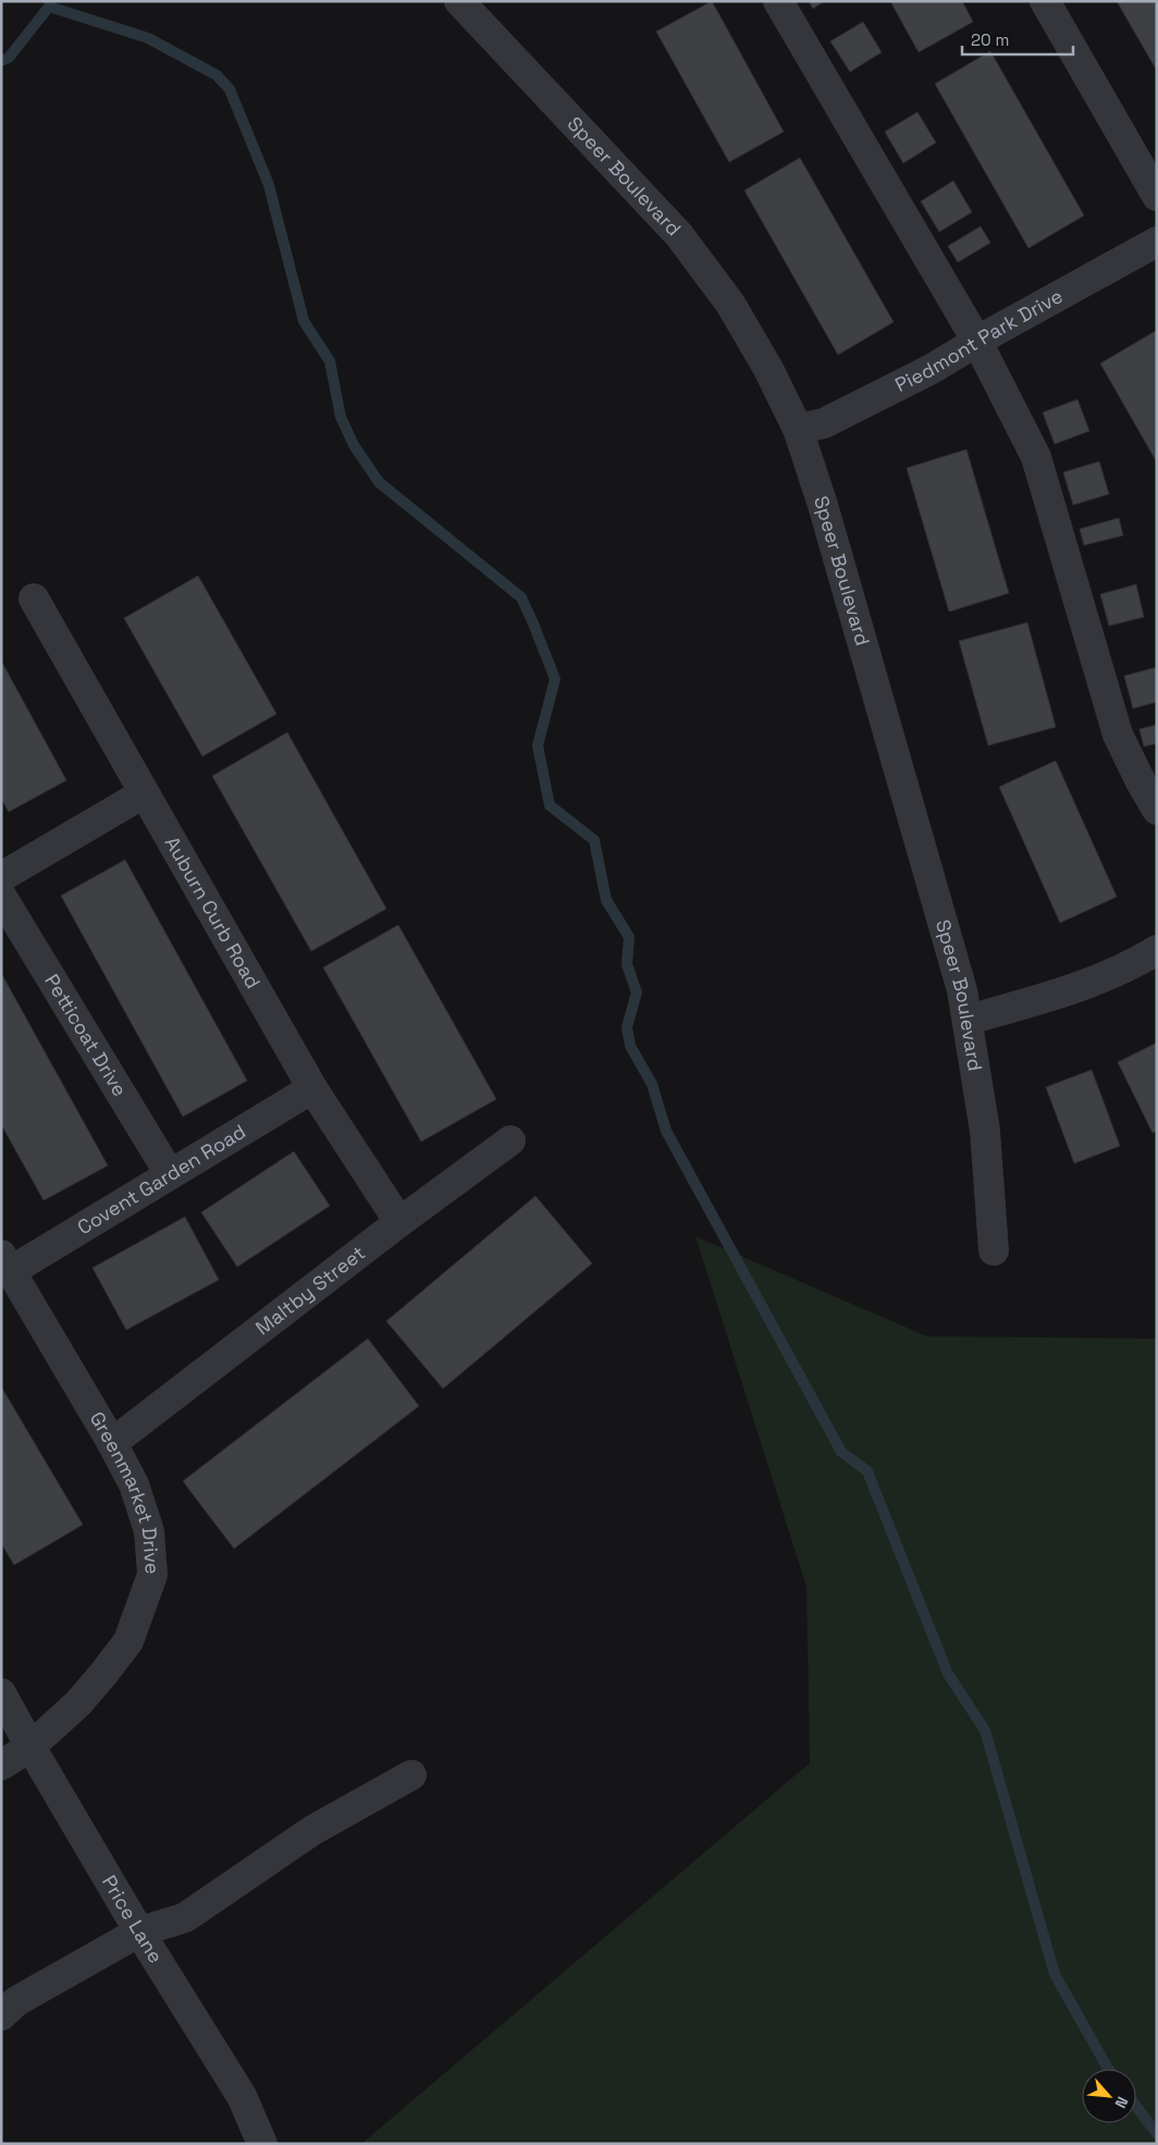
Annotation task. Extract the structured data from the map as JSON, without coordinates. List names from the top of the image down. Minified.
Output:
{"streets":{"street":["Speer Boulevard","Piedmont Park Drive","Auburn Curb Road","Petticoat Drive","Covent Garden Road","Maltby Street","Greenmarket Drive","Price Lane"]},"crossings":[["Speer Boulevard","Piedmont Park Drive"],["Auburn Curb Road","Covent Garden Road"],["Auburn Curb Road","Maltby Street"],["Petticoat Drive","Covent Garden Road"],["Covent Garden Road","Greenmarket Drive"],["Maltby Street","Greenmarket Drive"],["Greenmarket Drive","Price Lane"]],"scale_bar":"20 m","north":"bottom right"}
